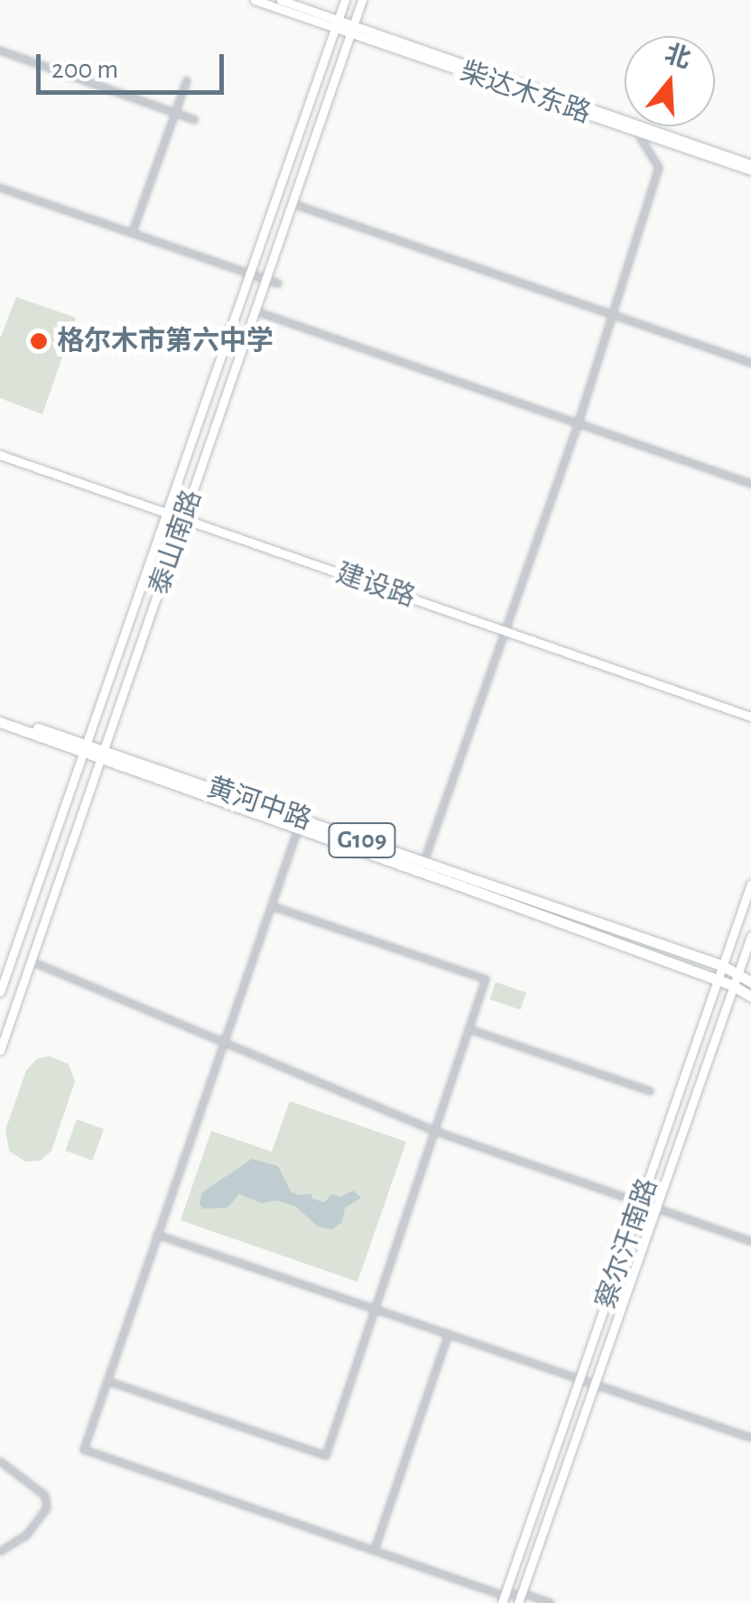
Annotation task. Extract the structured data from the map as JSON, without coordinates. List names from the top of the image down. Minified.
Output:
{"streets":{"highway":["黄河中路","G109"],"street":["柴达木东路","泰山南路","建设路","察尔汗南路"]},"crossings":[["柴达木东路","泰山南路"],["泰山南路","建设路"],["泰山南路","黄河中路"],["黄河中路","G109"],["黄河中路","察尔汗南路"],["G109","察尔汗南路"]],"places":["格尔木市第六中学"],"scale_bar":"200 m","north":"top"}
